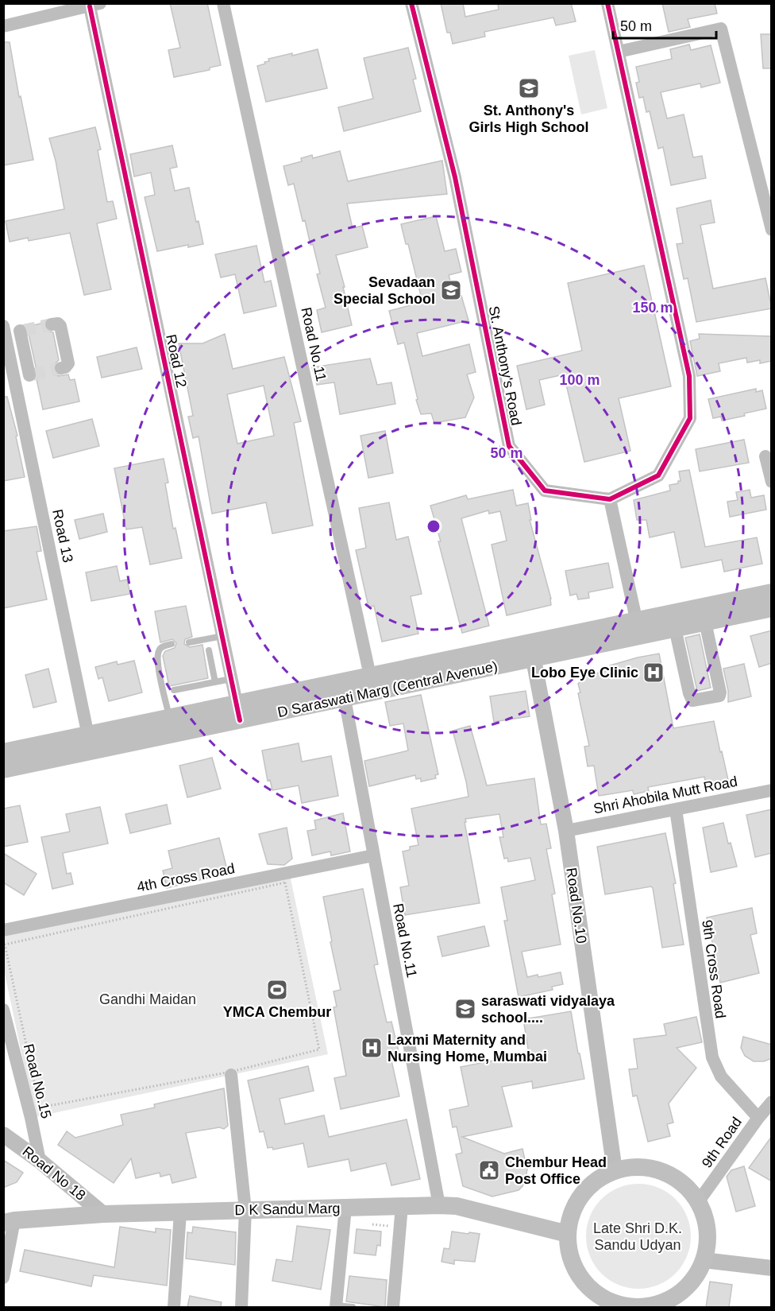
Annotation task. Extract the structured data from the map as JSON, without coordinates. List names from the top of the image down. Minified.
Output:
{"streets":{"main road":["D Saraswati Marg (Central Avenue)","D K Sandu Marg"],"street":["Road No.11","Road 12","St. Anthony's Road","Road 13","Shri Ahobila Mutt Road","4th Cross Road","Road No.10","9th Cross Road","Road No.15","9th Road","Road No 18"]},"crossings":[["Road No.11","D Saraswati Marg (Central Avenue)"],["Road No.11","4th Cross Road"],["Road No.11","D K Sandu Marg"],["Road 12","D Saraswati Marg (Central Avenue)"],["Road 13","D Saraswati Marg (Central Avenue)"],["D Saraswati Marg (Central Avenue)","Road No.10"],["Shri Ahobila Mutt Road","Road No.10"],["Shri Ahobila Mutt Road","9th Cross Road"],["Road No.10","9th Road"],["Road No.10","D K Sandu Marg"],["9th Cross Road","9th Road"],["Road No.15","Road No 18"],["9th Road","D K Sandu Marg"],["Road No 18","D K Sandu Marg"]],"parks":["Gandhi Maidan","Late Shri D.K. Sandu Udyan"],"places":{"school or university":["St. Anthony's Girls High School","Sevadaan Special School","saraswati vidyalaya school...."],"hospital":["Lobo Eye Clinic","Laxmi Maternity and Nursing Home, Mumbai"],"sports":["YMCA Chembur"],"public building":["Chembur Head Post Office"]},"scale_bar":"50 m","rings":["150 m","100 m","50 m"]}
